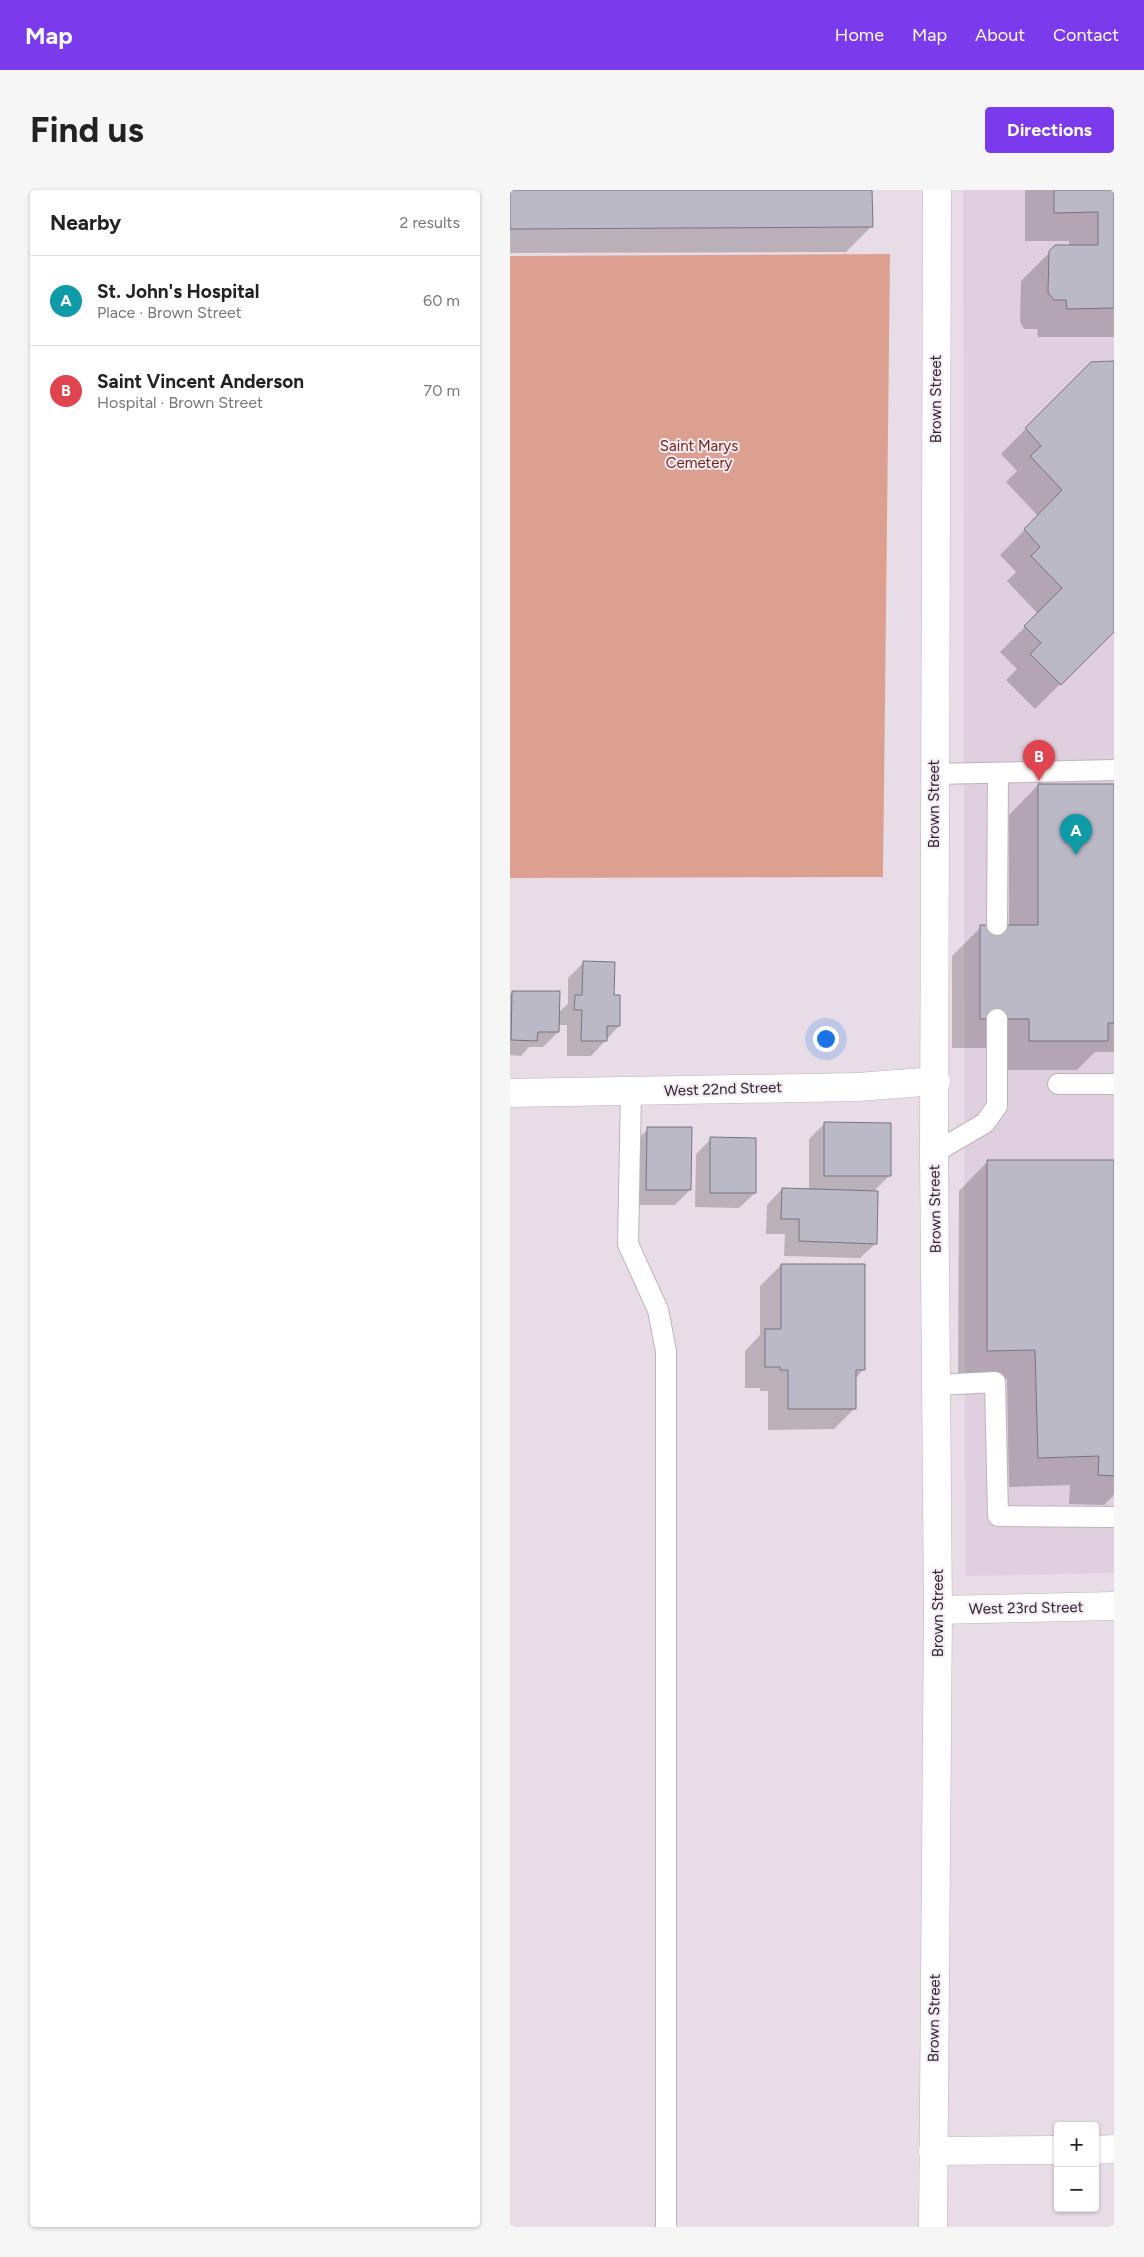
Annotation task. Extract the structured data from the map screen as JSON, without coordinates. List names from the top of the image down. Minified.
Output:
{"streets":{"street":["Brown Street","West 22nd Street","West 23rd Street"]},"crossings":[["Brown Street","West 22nd Street"],["Brown Street","West 23rd Street"]],"parks":["Saint Marys Cemetery"],"page":{"header":"Map","nav":["Home","Map","About","Contact"],"buttons":"Directions","title":"Find us","heading":["Nearby","2 results"],"list":[{"mark":"A","name":"St. John's Hospital","note":"Place · Brown Street","value":"60 m"},{"mark":"B","name":"Saint Vincent Anderson","note":"Hospital · Brown Street","value":"70 m"}],"pins":["B","A"],"map_buttons":["+","−"]}}
